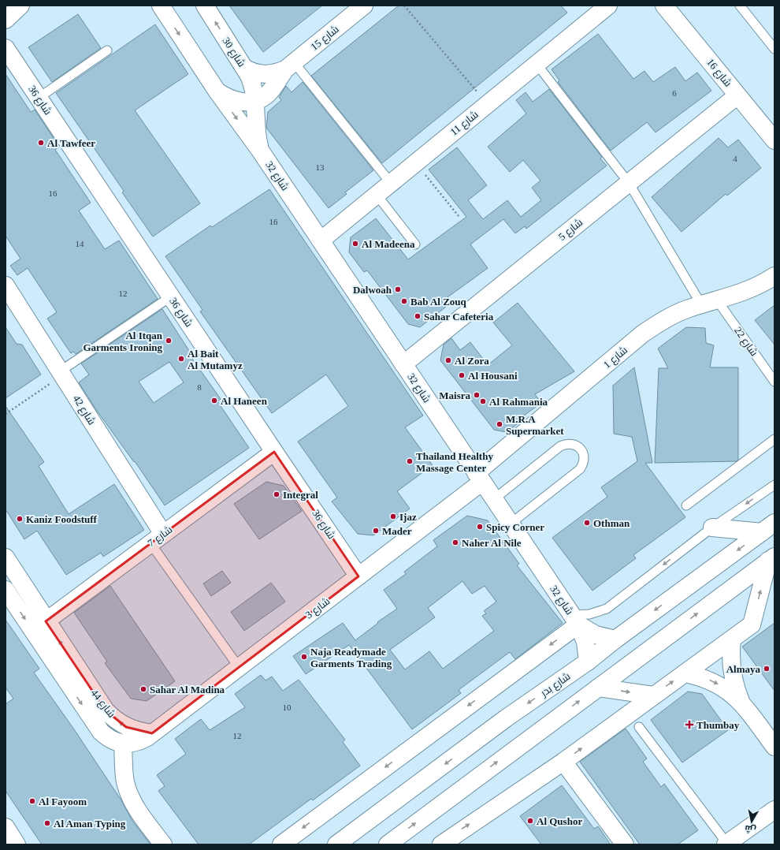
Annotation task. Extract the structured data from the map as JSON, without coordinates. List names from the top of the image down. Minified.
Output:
{"streets":{"street":["شارع 15","شارع 30","شارع 16","شارع 36","شارع 11","شارع 32","شارع 5","شارع 1","شارع 42","شارع 7","شارع 3","شارع بدر","شارع 44"],"lane":["شارع 22"]},"crossings":[["شارع 15","شارع 30"],["شارع 15","شارع 32"],["شارع 30","شارع 32"],["شارع 16","شارع 5"],["شارع 36","شارع 7"],["شارع 36","شارع 3"],["شارع 11","شارع 32"],["شارع 11","شارع 22"],["شارع 32","شارع 5"],["شارع 32","شارع 1"],["شارع 32","شارع 3"],["شارع 32","شارع بدر"],["شارع 5","شارع 22"],["شارع 22","شارع 1"],["شارع 1","شارع 3"],["شارع 42","شارع 7"],["شارع 7","شارع 44"],["شارع 3","شارع 44"]],"places":{"other":["Al Tawfeer","Al Madeena","Dalwoah","Bab Al Zouq","Sahar Cafeteria","Al Itqan Garments Ironing","Al Bait Al Mutamyz","Al Zora","Al Housani","Maisra","Al Haneen","Al Rahmania","M.R.A Supermarket","Thailand Healthy Massage Center","Integral","Ijaz","Kaniz Foodstuff","Othman","Spicy Corner","Mader","Naher Al Nile","Naja Readymade Garments Trading","Almaya","Sahar Al Madina","Al Fayoom","Al Qushor","Al Aman Typing"],"health":["Thumbay"]},"house_numbers":["6","4","13","16","16","14","12","8","10","12"],"north":"bottom"}
